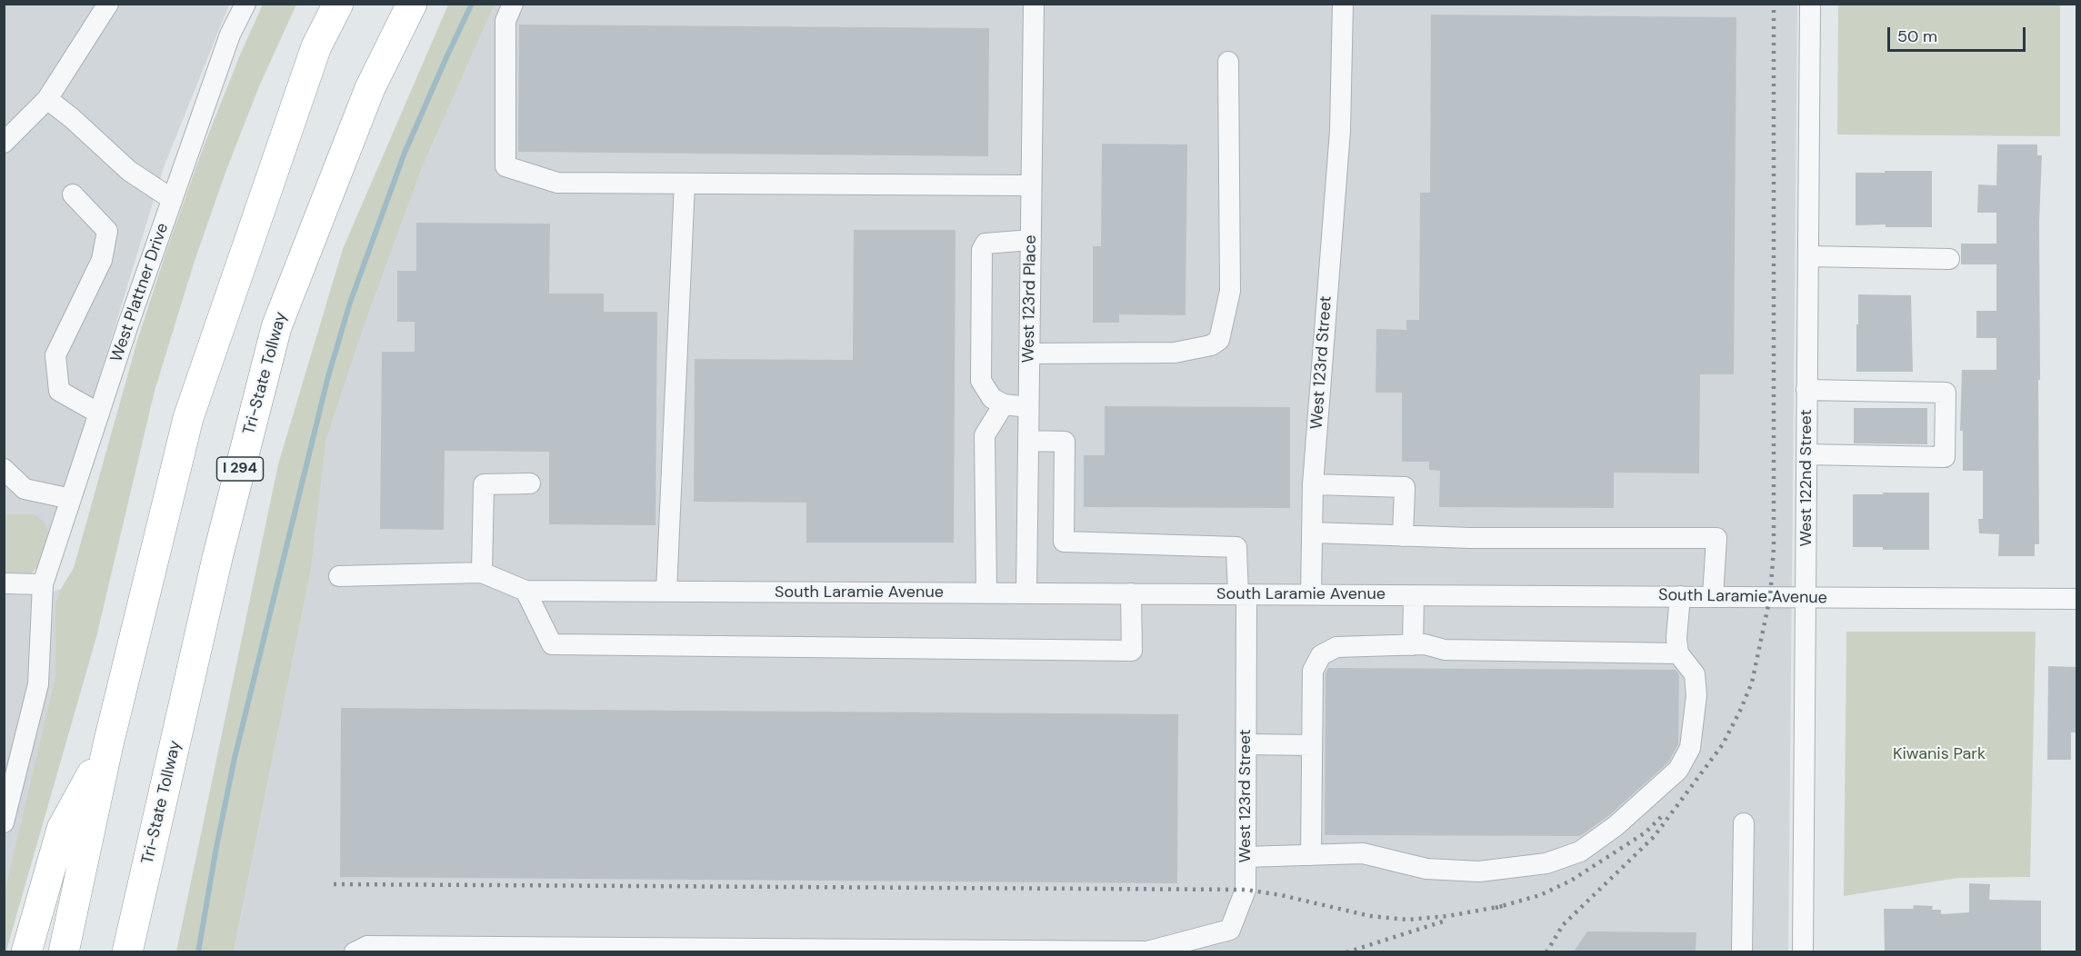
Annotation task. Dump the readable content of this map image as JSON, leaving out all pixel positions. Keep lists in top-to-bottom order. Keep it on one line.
{"streets":{"highway":["Tri-State Tollway","I 294"],"street":["West Plattner Drive","West 123rd Place","West 123rd Street","West 122nd Street","South Laramie Avenue"]},"crossings":[["West 123rd Place","West 123rd Street"],["West 123rd Place","South Laramie Avenue"],["West 123rd Street","South Laramie Avenue"],["West 122nd Street","South Laramie Avenue"]],"parks":["Kiwanis Park"],"scale_bar":"50 m"}
